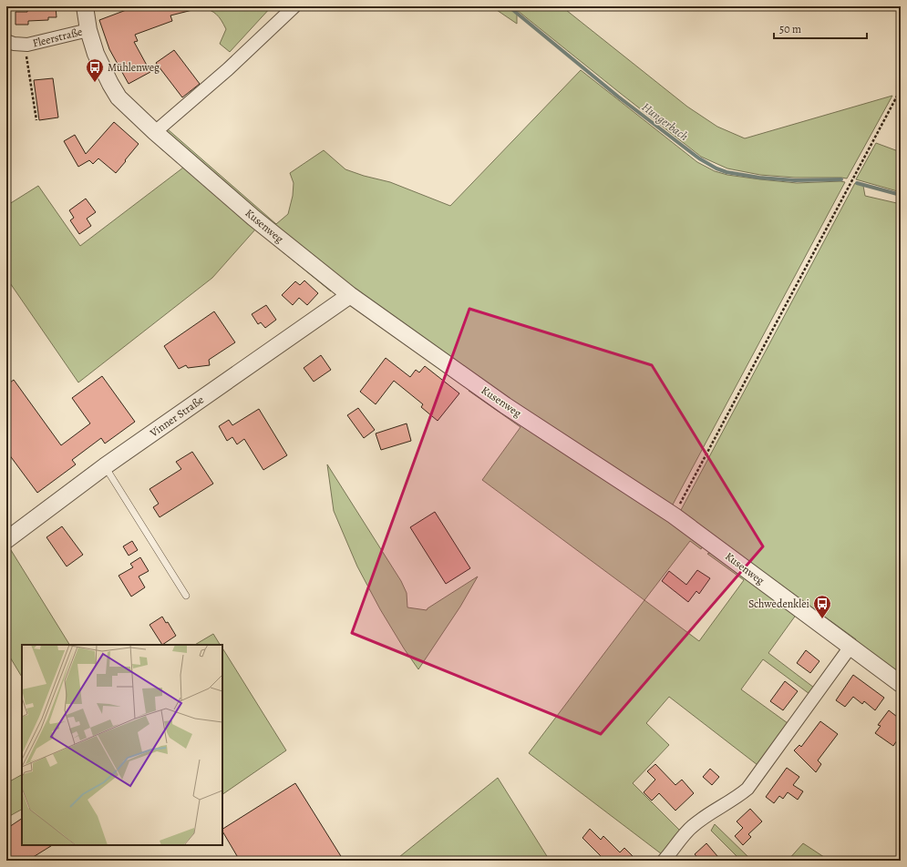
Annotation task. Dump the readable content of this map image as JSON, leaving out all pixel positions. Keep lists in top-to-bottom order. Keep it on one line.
{"streets":{"street":["Fleerstraße","Kusenweg","Vinner Straße"]},"crossings":[["Fleerstraße","Kusenweg"],["Kusenweg","Vinner Straße"]],"water":["Hungerbach"],"places":{"bus stop":["Mühlenweg","Schwedenklei"]},"scale_bar":"50 m"}
